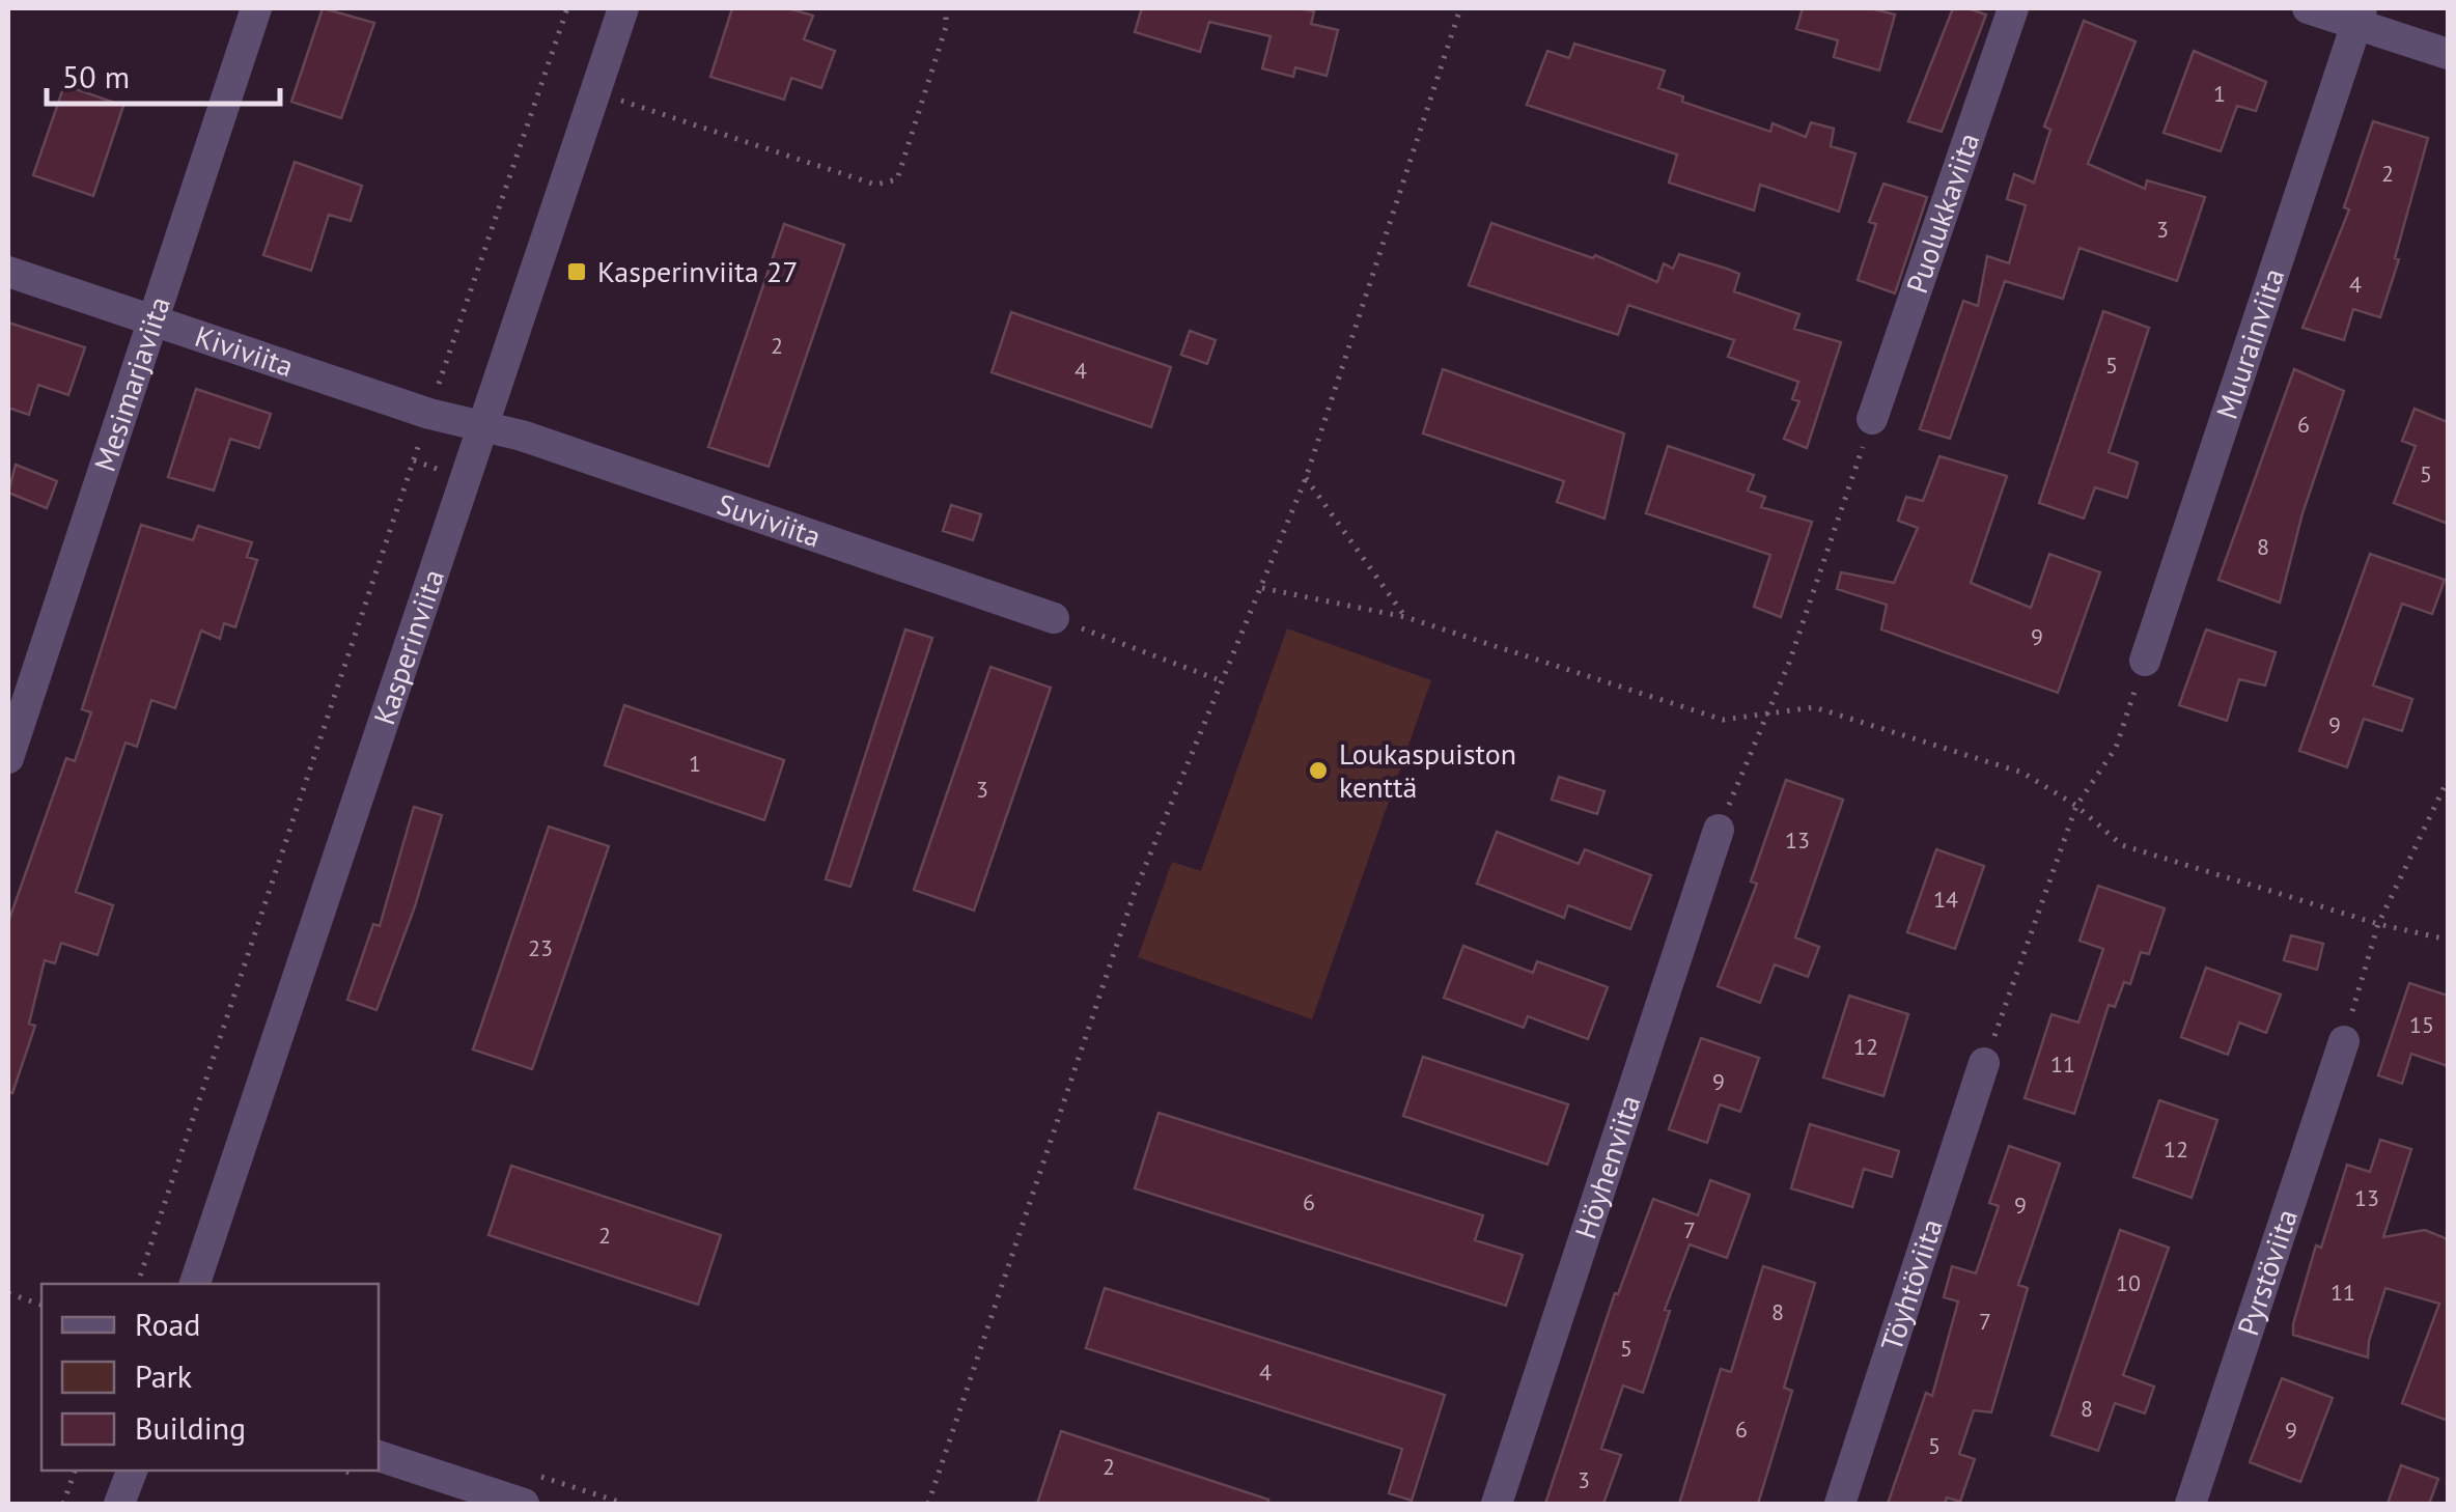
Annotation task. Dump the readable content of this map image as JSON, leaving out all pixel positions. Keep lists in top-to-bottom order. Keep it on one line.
{"streets":{"street":["Puolukkaviita","Muurainviita","Kiviviita","Mesimarjaviita","Suviviita","Kasperinviita","Höyhenviita","Pyrstöviita","Töyhtöviita"]},"crossings":[["Kiviviita","Mesimarjaviita"],["Kiviviita","Suviviita"],["Kiviviita","Kasperinviita"],["Suviviita","Kasperinviita"]],"places":{"transit":["Kasperinviita 27"],"other":["Loukaspuiston kenttä"]},"house_numbers":["1","2","3","4","2","5","4","6","5","8","9","9","1","3","13","14","23","15","12","11","9","12","13","6","9","7","2","10","11","8","7","5","4","8","6","9","5","2","3"],"legend":["Road","Park","Building"],"scale_bar":"50 m"}
